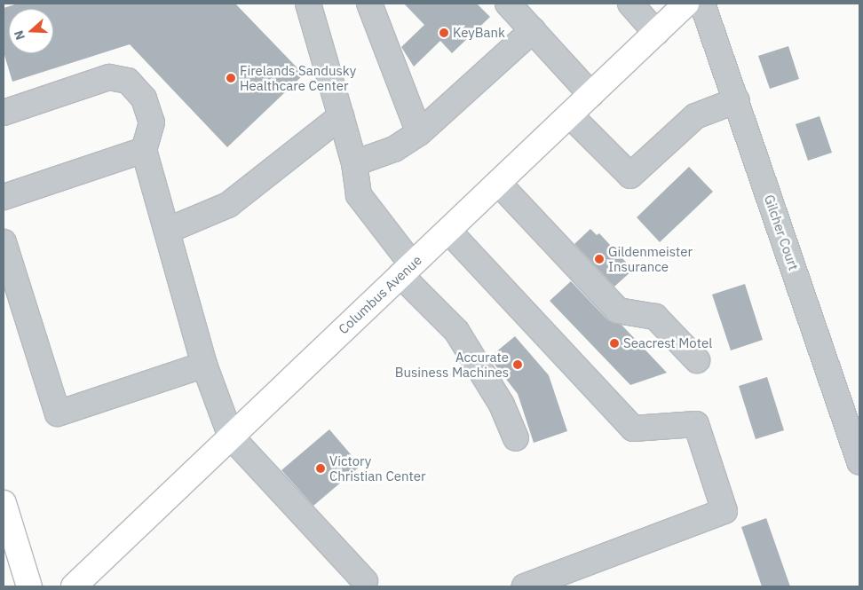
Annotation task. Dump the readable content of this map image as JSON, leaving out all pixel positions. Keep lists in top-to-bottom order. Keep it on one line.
{"streets":{"main road":["Columbus Avenue"],"street":["Gilcher Court"]},"places":["KeyBank","Firelands Sandusky Healthcare Center","Gildenmeister Insurance","Seacrest Motel","Accurate Business Machines","Victory Christian Center"],"north":"left"}
